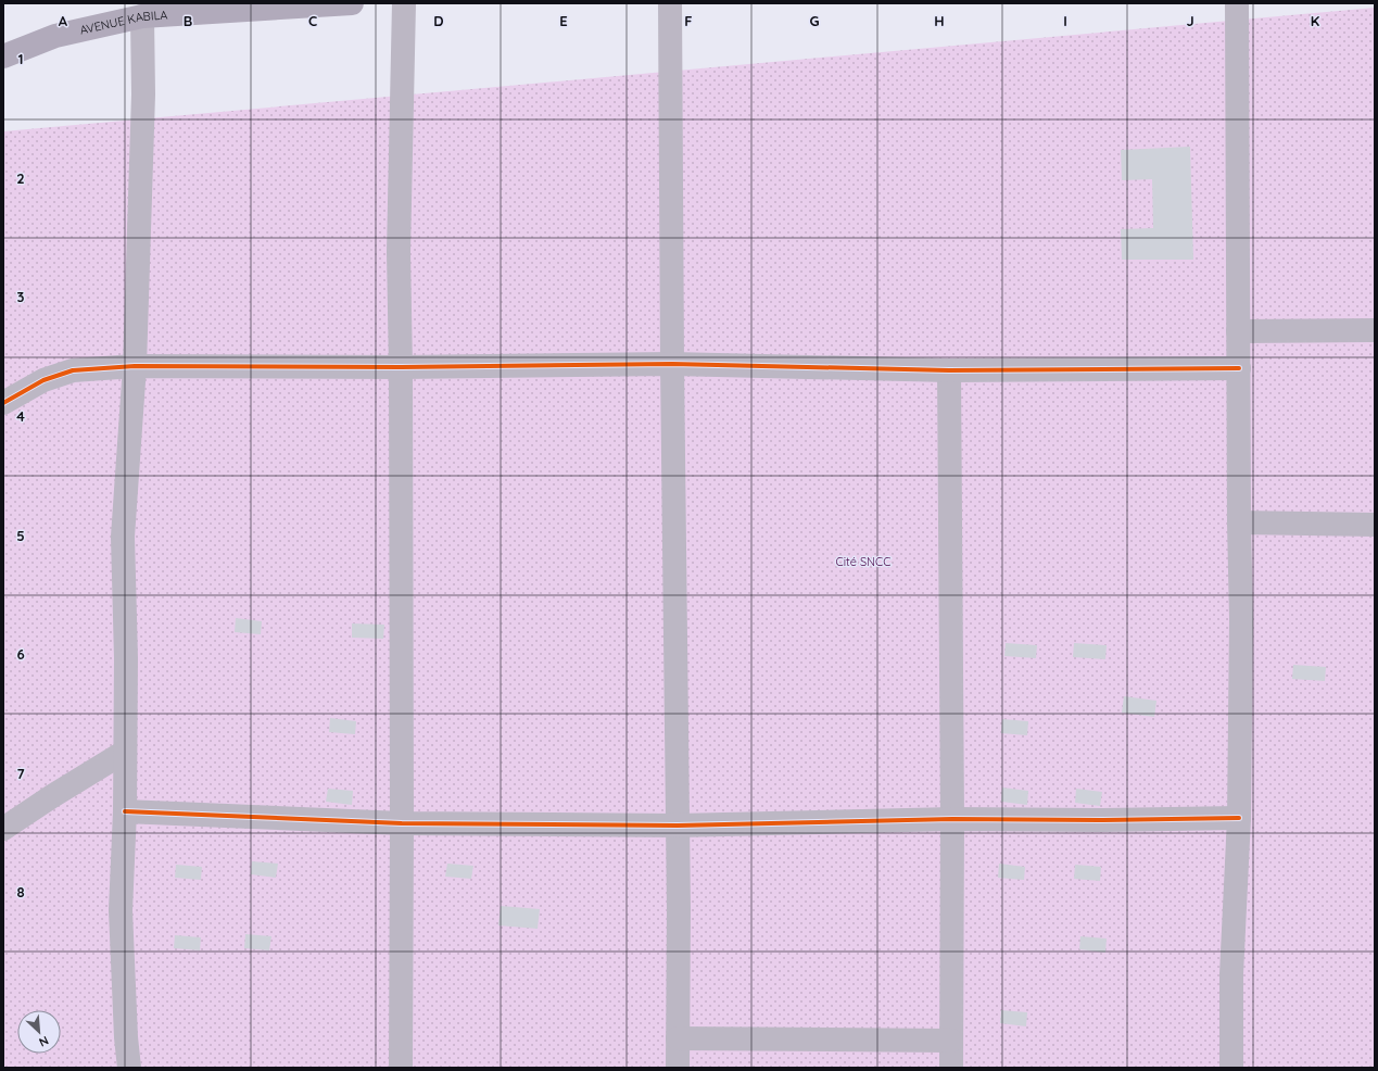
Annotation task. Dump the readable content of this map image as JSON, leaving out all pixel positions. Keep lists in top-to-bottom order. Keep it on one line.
{"streets":{"highway":["AVENUE KABILA"]},"parks":["Cité SNCC"],"north":"bottom right","grid":{"columns":["A","B","C","D","E","F","G","H","I","J","K"],"rows":["1","2","3","4","5","6","7","8"]}}
